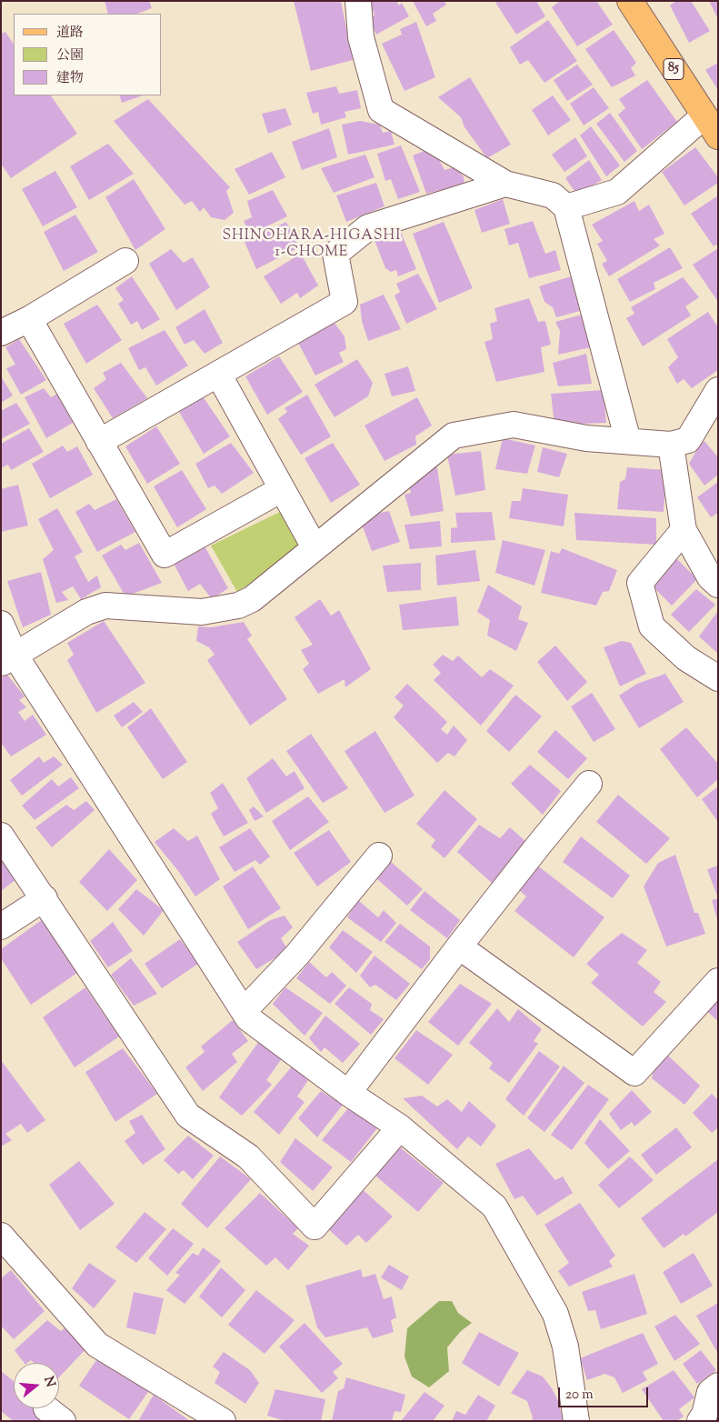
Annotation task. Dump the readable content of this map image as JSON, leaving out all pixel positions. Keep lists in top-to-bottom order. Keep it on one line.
{"streets":{"main road":["85"]},"districts":["SHINOHARA-HIGASHI 1-CHOME"],"legend":["道路","公園","建物"],"scale_bar":"20 m","north":"right"}
